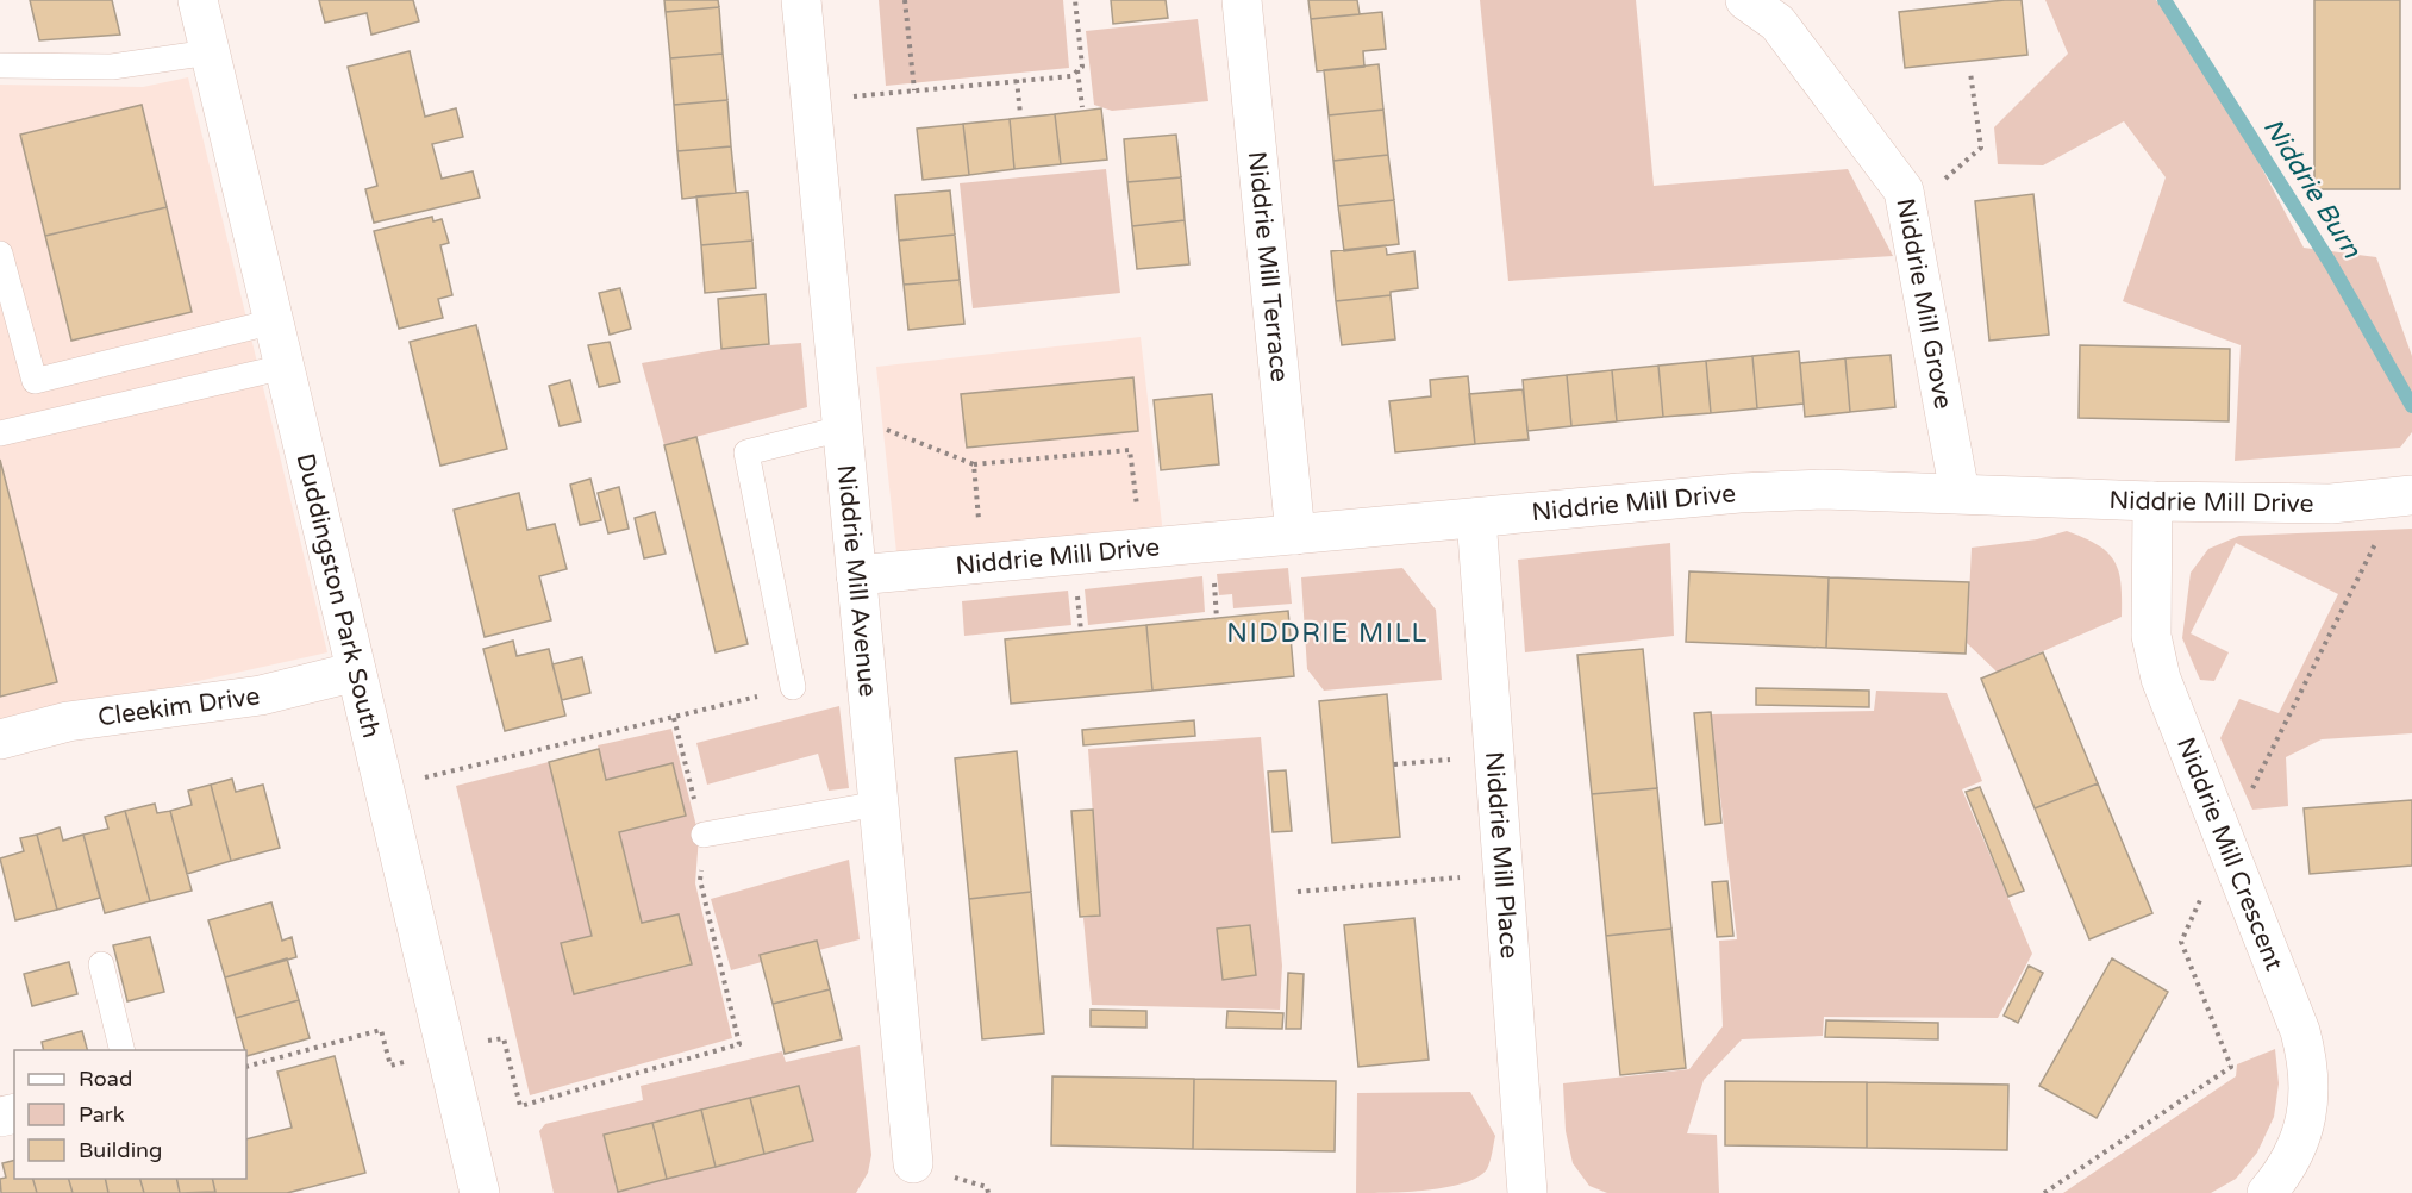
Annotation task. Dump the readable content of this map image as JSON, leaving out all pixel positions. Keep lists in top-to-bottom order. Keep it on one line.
{"streets":{"street":["Niddrie Mill Terrace","Niddrie Mill Grove","Niddrie Mill Drive","Niddrie Mill Avenue","Duddingston Park South","Cleekim Drive","Niddrie Mill Crescent","Niddrie Mill Place"]},"crossings":[["Niddrie Mill Terrace","Niddrie Mill Drive"],["Niddrie Mill Grove","Niddrie Mill Drive"],["Niddrie Mill Drive","Niddrie Mill Avenue"],["Niddrie Mill Drive","Niddrie Mill Crescent"],["Niddrie Mill Drive","Niddrie Mill Place"],["Duddingston Park South","Cleekim Drive"]],"districts":["NIDDRIE MILL"],"water":["Niddrie Burn"],"legend":["Road","Park","Building"]}
